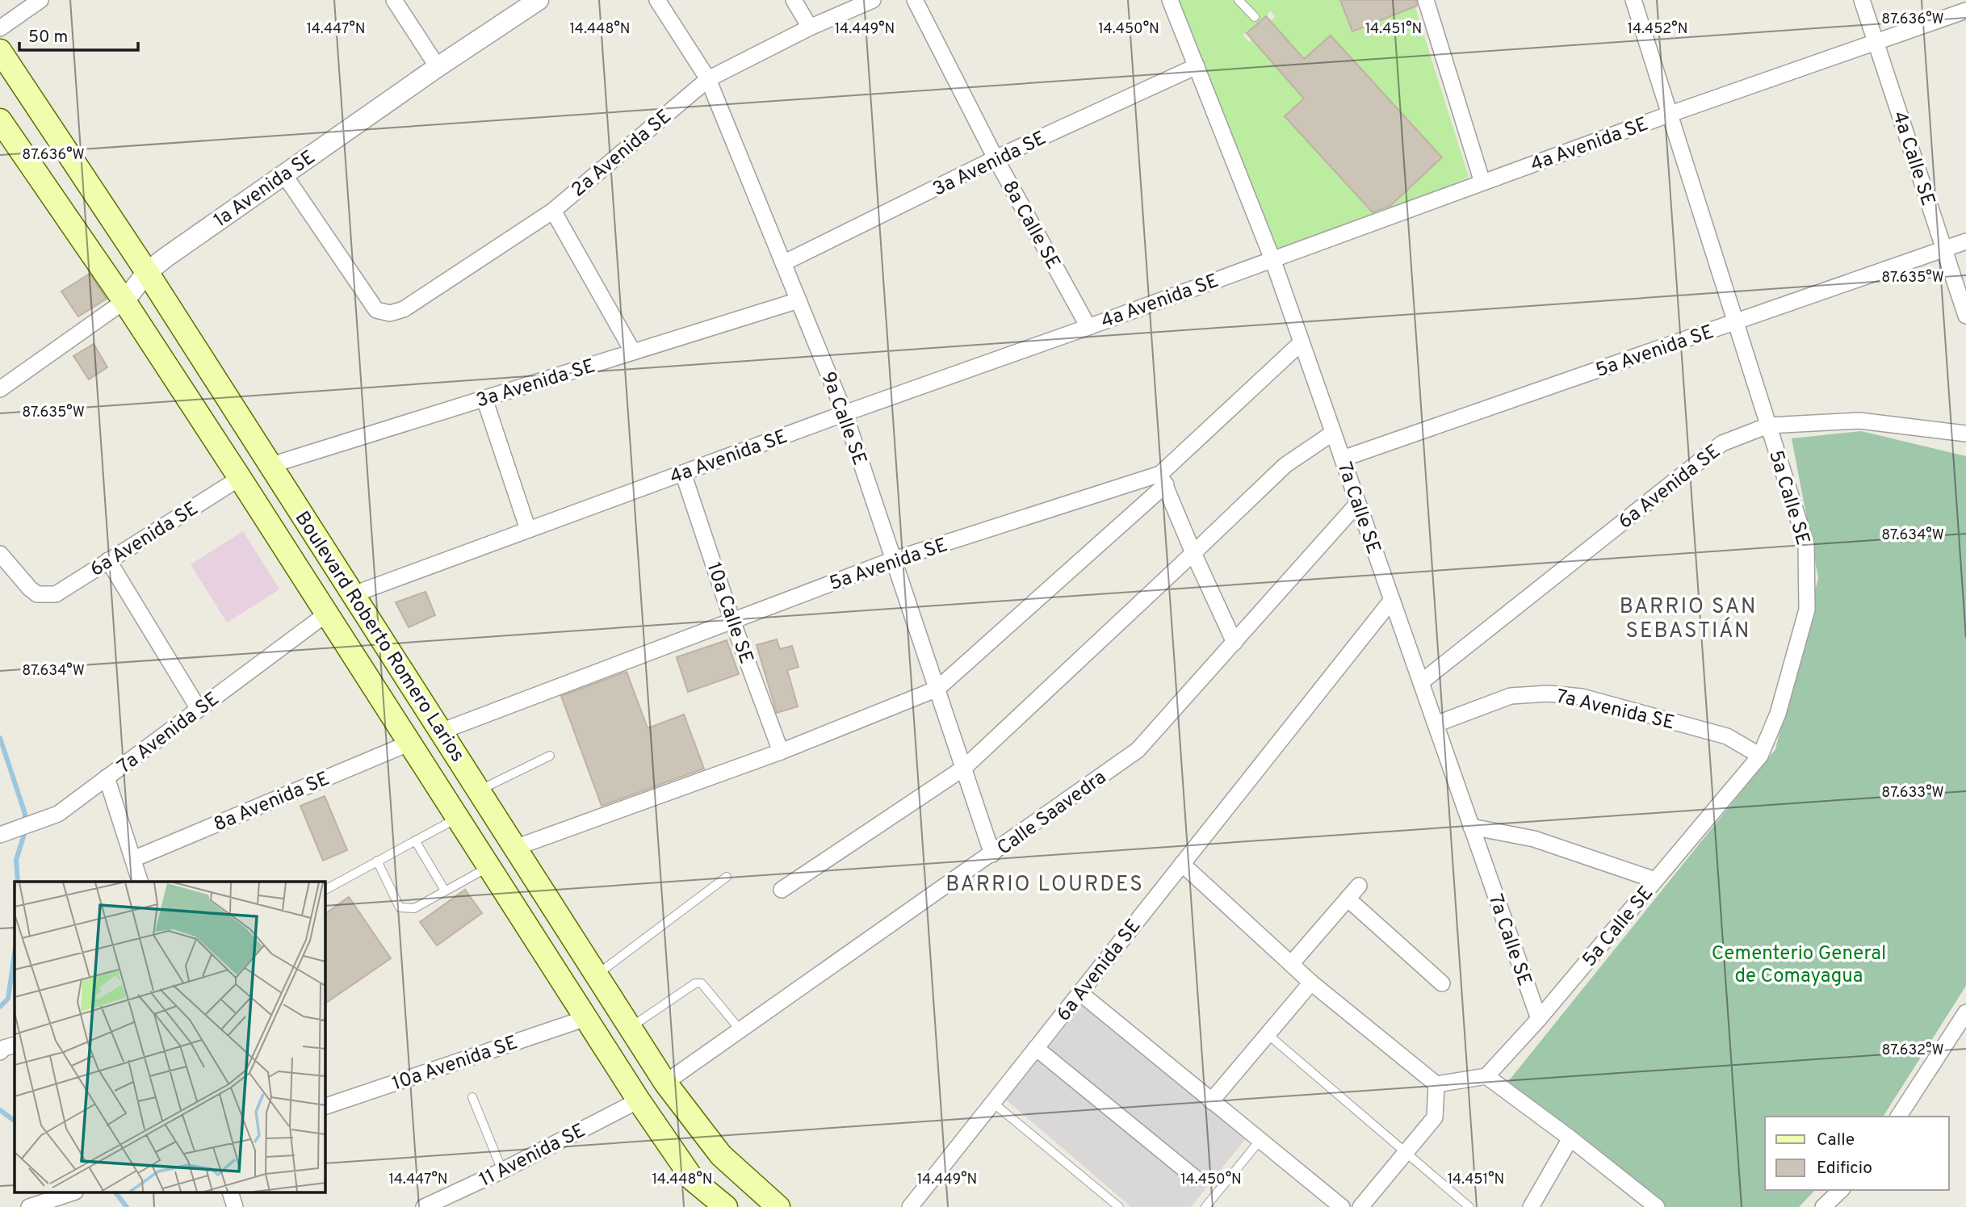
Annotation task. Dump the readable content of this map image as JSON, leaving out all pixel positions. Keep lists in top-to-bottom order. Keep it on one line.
{"streets":{"main road":["Boulevard Roberto Romero Larios"],"street":["4a Avenida SE","2a Avenida SE","4a Calle SE","3a Avenida SE","1a Avenida SE","8a Calle SE","5a Avenida SE","9a Calle SE","6a Avenida SE","5a Calle SE","7a Calle SE","10a Calle SE","7a Avenida SE","8a Avenida SE","Calle Saavedra","10a Avenida SE","11 Avenida SE"]},"crossings":[["4a Avenida SE","4a Calle SE"],["4a Avenida SE","8a Calle SE"],["4a Avenida SE","9a Calle SE"],["4a Avenida SE","5a Calle SE"],["4a Avenida SE","7a Calle SE"],["4a Avenida SE","10a Calle SE"],["4a Avenida SE","Boulevard Roberto Romero Larios"],["2a Avenida SE","1a Avenida SE"],["2a Avenida SE","9a Calle SE"],["4a Calle SE","5a Avenida SE"],["3a Avenida SE","8a Calle SE"],["3a Avenida SE","9a Calle SE"],["3a Avenida SE","7a Calle SE"],["3a Avenida SE","Boulevard Roberto Romero Larios"],["1a Avenida SE","Boulevard Roberto Romero Larios"],["5a Avenida SE","9a Calle SE"],["5a Avenida SE","5a Calle SE"],["5a Avenida SE","7a Calle SE"],["5a Avenida SE","10a Calle SE"],["5a Avenida SE","Boulevard Roberto Romero Larios"],["9a Calle SE","Calle Saavedra"],["6a Avenida SE","5a Calle SE"],["6a Avenida SE","7a Calle SE"],["6a Avenida SE","Boulevard Roberto Romero Larios"],["5a Calle SE","7a Calle SE"],["5a Calle SE","7a Avenida SE"],["7a Calle SE","7a Avenida SE"],["7a Calle SE","Calle Saavedra"],["Boulevard Roberto Romero Larios","7a Avenida SE"],["Boulevard Roberto Romero Larios","8a Avenida SE"],["Boulevard Roberto Romero Larios","Calle Saavedra"],["Boulevard Roberto Romero Larios","10a Avenida SE"],["Boulevard Roberto Romero Larios","11 Avenida SE"]],"districts":["BARRIO SAN SEBASTIÁN","BARRIO LOURDES"],"parks":["Cementerio General de Comayagua"],"legend":["Calle","Edificio"],"scale_bar":"50 m","coordinates":["87.636°W","14.447°N","14.448°N","14.449°N","14.450°N","14.451°N","14.452°N","87.635°W","87.634°W","87.633°W","87.632°W"]}
